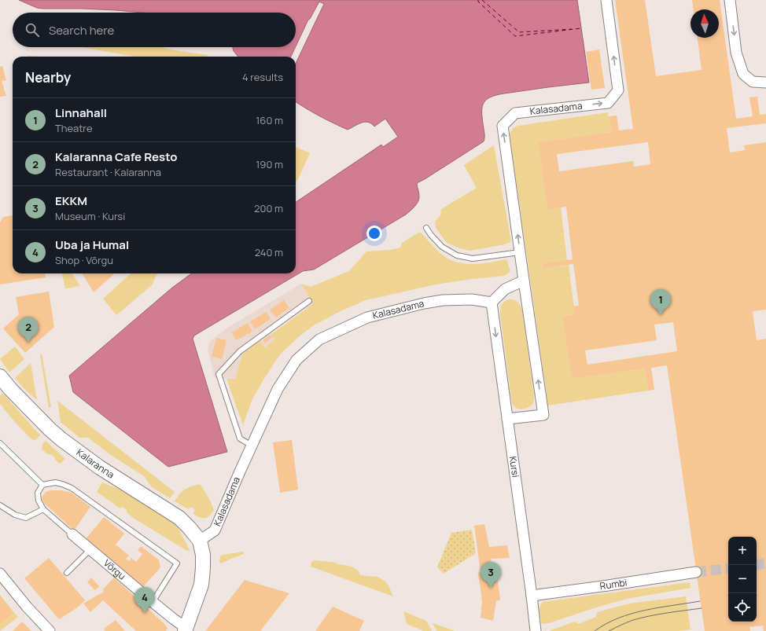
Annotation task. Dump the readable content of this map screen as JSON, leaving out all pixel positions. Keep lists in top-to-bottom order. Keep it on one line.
{"streets":{"street":["Kalasadama","Kalaranna","Kursi","Võrgu","Rumbi"]},"crossings":[["Kalasadama","Kalaranna"],["Kalasadama","Kursi"],["Kursi","Rumbi"]],"one_way":["Kursi"],"north":"top","page":{"search":"Search here","heading":["Nearby","4 results"],"list":[{"mark":"1","name":"Linnahall","note":"Theatre","value":"160 m"},{"mark":"2","name":"Kalaranna Cafe Resto","note":"Restaurant · Kalaranna","value":"190 m"},{"mark":"3","name":"EKKM","note":"Museum · Kursi","value":"200 m"},{"mark":"4","name":"Uba ja Humal","note":"Shop · Võrgu","value":"240 m"}],"pins":["1","2","3","4"],"map_buttons":["+","−"]}}
